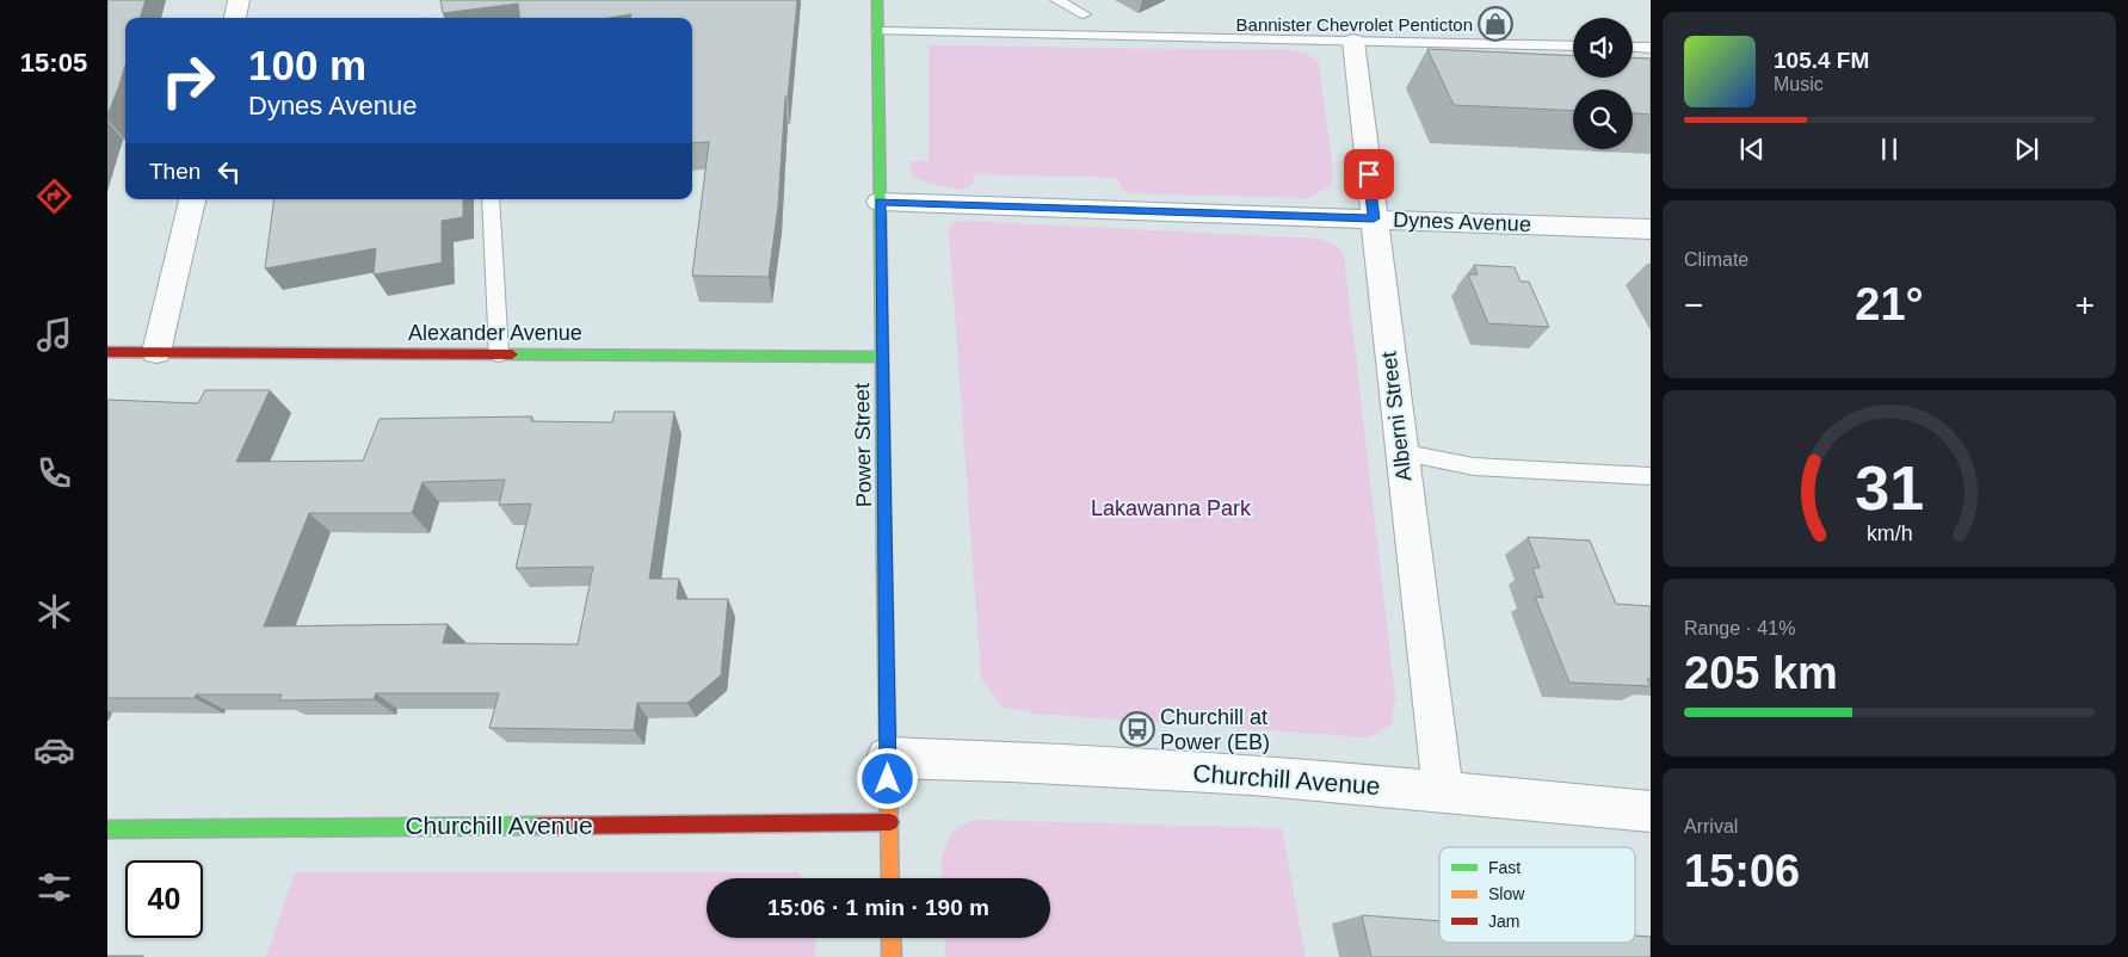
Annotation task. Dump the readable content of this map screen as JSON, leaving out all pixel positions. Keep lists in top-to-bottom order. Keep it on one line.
{"streets":{"street":["Dynes Avenue","Alexander Avenue","Alberni Street","Power Street","Churchill Avenue"]},"crossings":[["Dynes Avenue","Alberni Street"],["Dynes Avenue","Power Street"],["Alexander Avenue","Power Street"],["Alberni Street","Churchill Avenue"],["Power Street","Churchill Avenue"]],"parks":["Lakawanna Park"],"places":{"shop":["Bannister Chevrolet Penticton"],"bus stop":["Churchill at Power (EB)"]},"legend":["Fast","Slow","Jam"],"page":{"tabs":"15:05","turn":["100 m","Dynes Avenue"],"song":["105.4 FM","Music"],"then":"Then","tile":["Climate",["Range · 41%","205 km"],["Arrival","15:06"]],"heat":["−","21°","+"],"limit":"40","trip":"15:06 · 1 min · 190 m","gauge":["31","km/h"]}}
